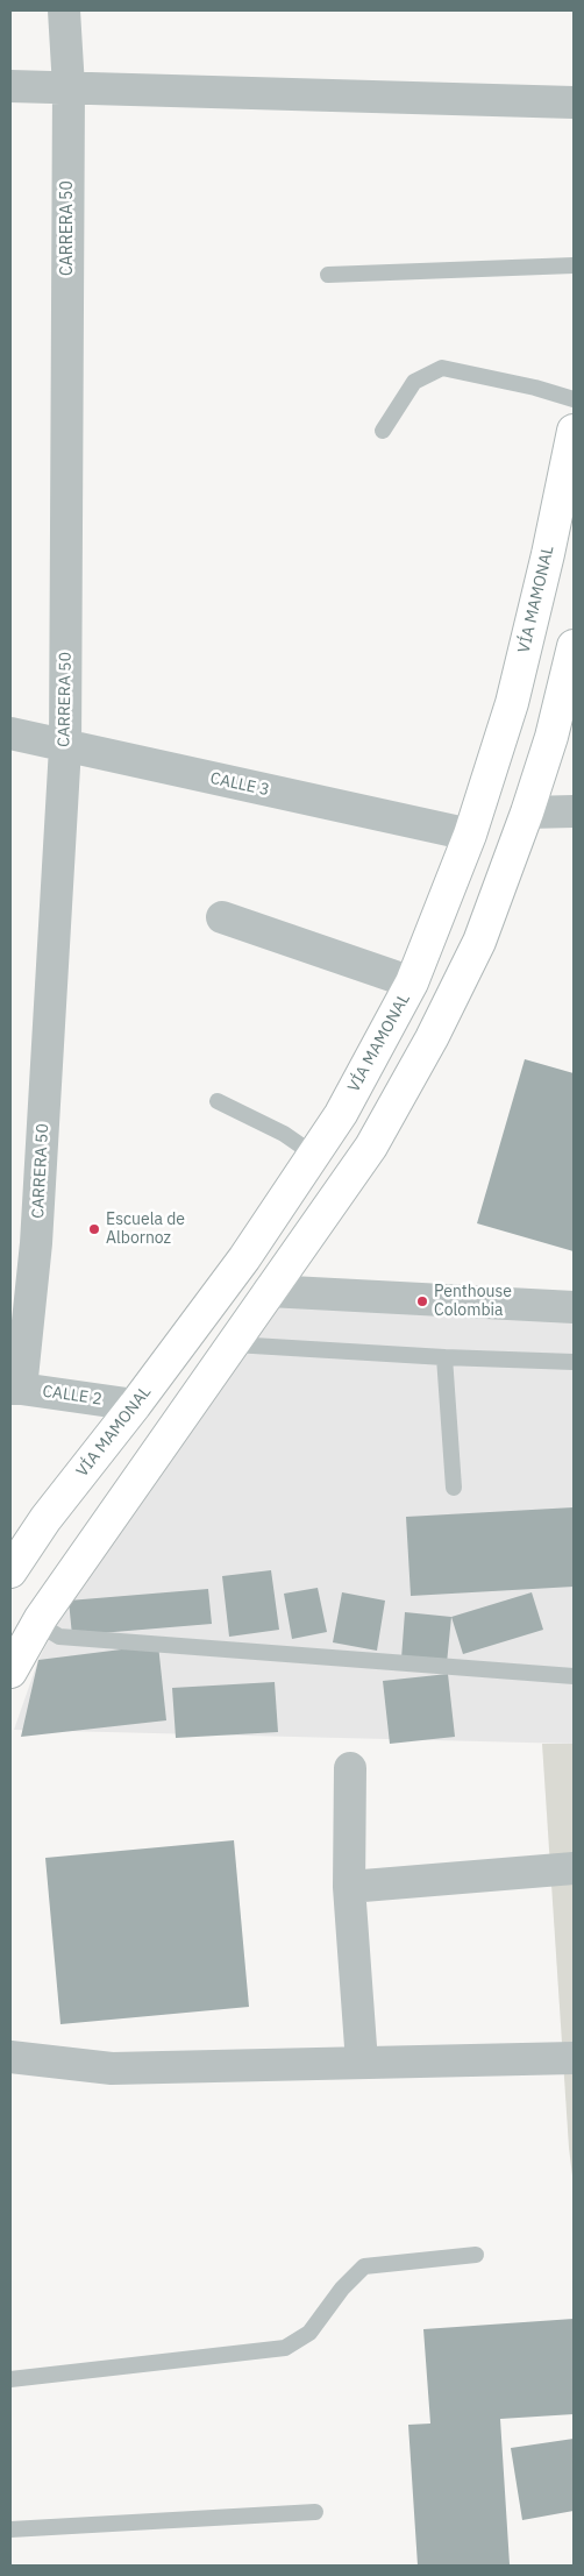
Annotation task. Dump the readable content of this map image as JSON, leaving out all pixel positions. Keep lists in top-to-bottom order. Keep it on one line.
{"streets":{"main road":["VÍA MAMONAL"],"street":["CARRERA 50","CALLE 3","CALLE 2"]},"crossings":[["CARRERA 50","CALLE 3"],["CARRERA 50","CALLE 2"],["VÍA MAMONAL","CALLE 3"],["VÍA MAMONAL","CALLE 2"]],"places":["Escuela de Albornoz","Penthouse Colombia"]}
